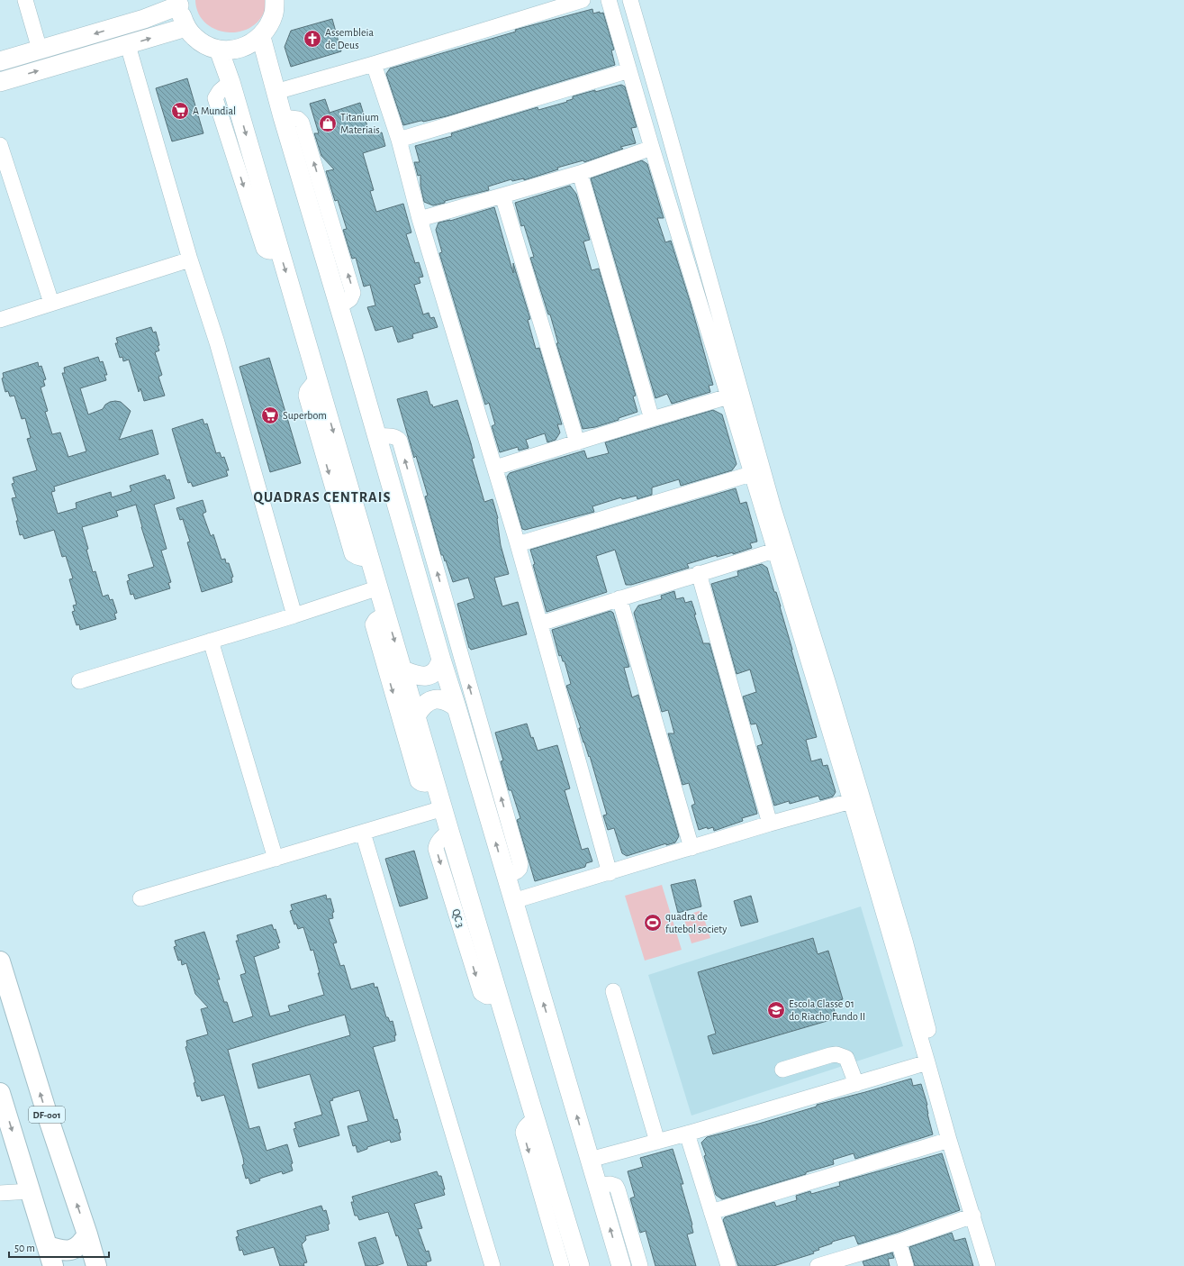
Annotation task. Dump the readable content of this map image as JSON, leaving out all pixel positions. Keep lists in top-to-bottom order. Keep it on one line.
{"streets":{"highway":["DF-001"]},"districts":["QUADRAS CENTRAIS"],"places":{"church":["Assembleia de Deus"],"supermarket":["A Mundial","Superbom"],"shop":["Titanium Materiais"],"sports":["quadra de futebol society"],"school or university":["Escola Classe 01 do Riacho Fundo II"]},"scale_bar":"50 m"}
